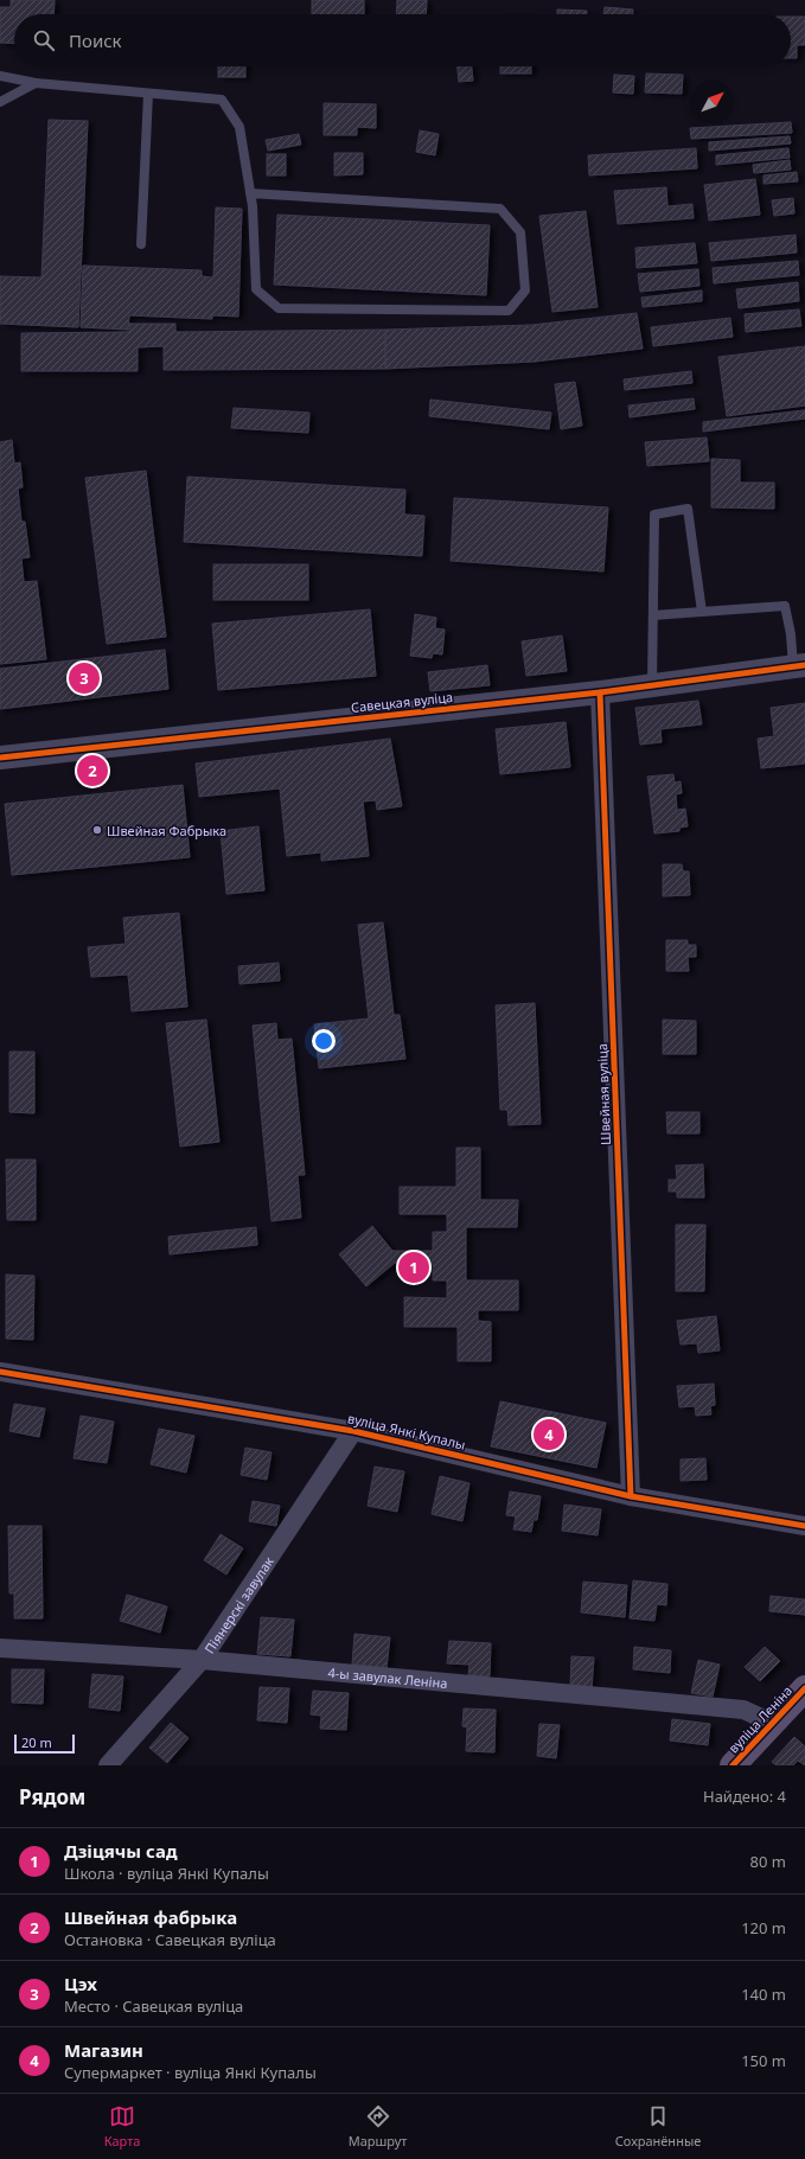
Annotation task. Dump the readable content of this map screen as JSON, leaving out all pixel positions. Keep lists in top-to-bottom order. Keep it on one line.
{"streets":{"main road":["вуліца Леніна"],"street":["Савецкая вуліца","Швейная вуліца","вуліца Янкі Купалы","Піянерскі завулак","4-ы завулак Леніна"]},"crossings":[["Савецкая вуліца","Швейная вуліца"],["Швейная вуліца","вуліца Янкі Купалы"],["вуліца Янкі Купалы","Піянерскі завулак"],["Піянерскі завулак","4-ы завулак Леніна"],["4-ы завулак Леніна","вуліца Леніна"]],"places":["Швейная Фабрыка"],"scale_bar":"20 m","north":"top right","page":{"search":"Поиск","pins":["3","2","1","4"],"scale":"20 m","heading":["Рядом","Найдено: 4"],"list":[{"mark":"1","name":"Дзіцячы сад","note":"Школа · вуліца Янкі Купалы","value":"80 m"},{"mark":"2","name":"Швейная фабрыка","note":"Остановка · Савецкая вуліца","value":"120 m"},{"mark":"3","name":"Цэх","note":"Место · Савецкая вуліца","value":"140 m"},{"mark":"4","name":"Магазин","note":"Супермаркет · вуліца Янкі Купалы","value":"150 m"}],"nav":["Карта","Маршрут","Сохранённые"]}}
